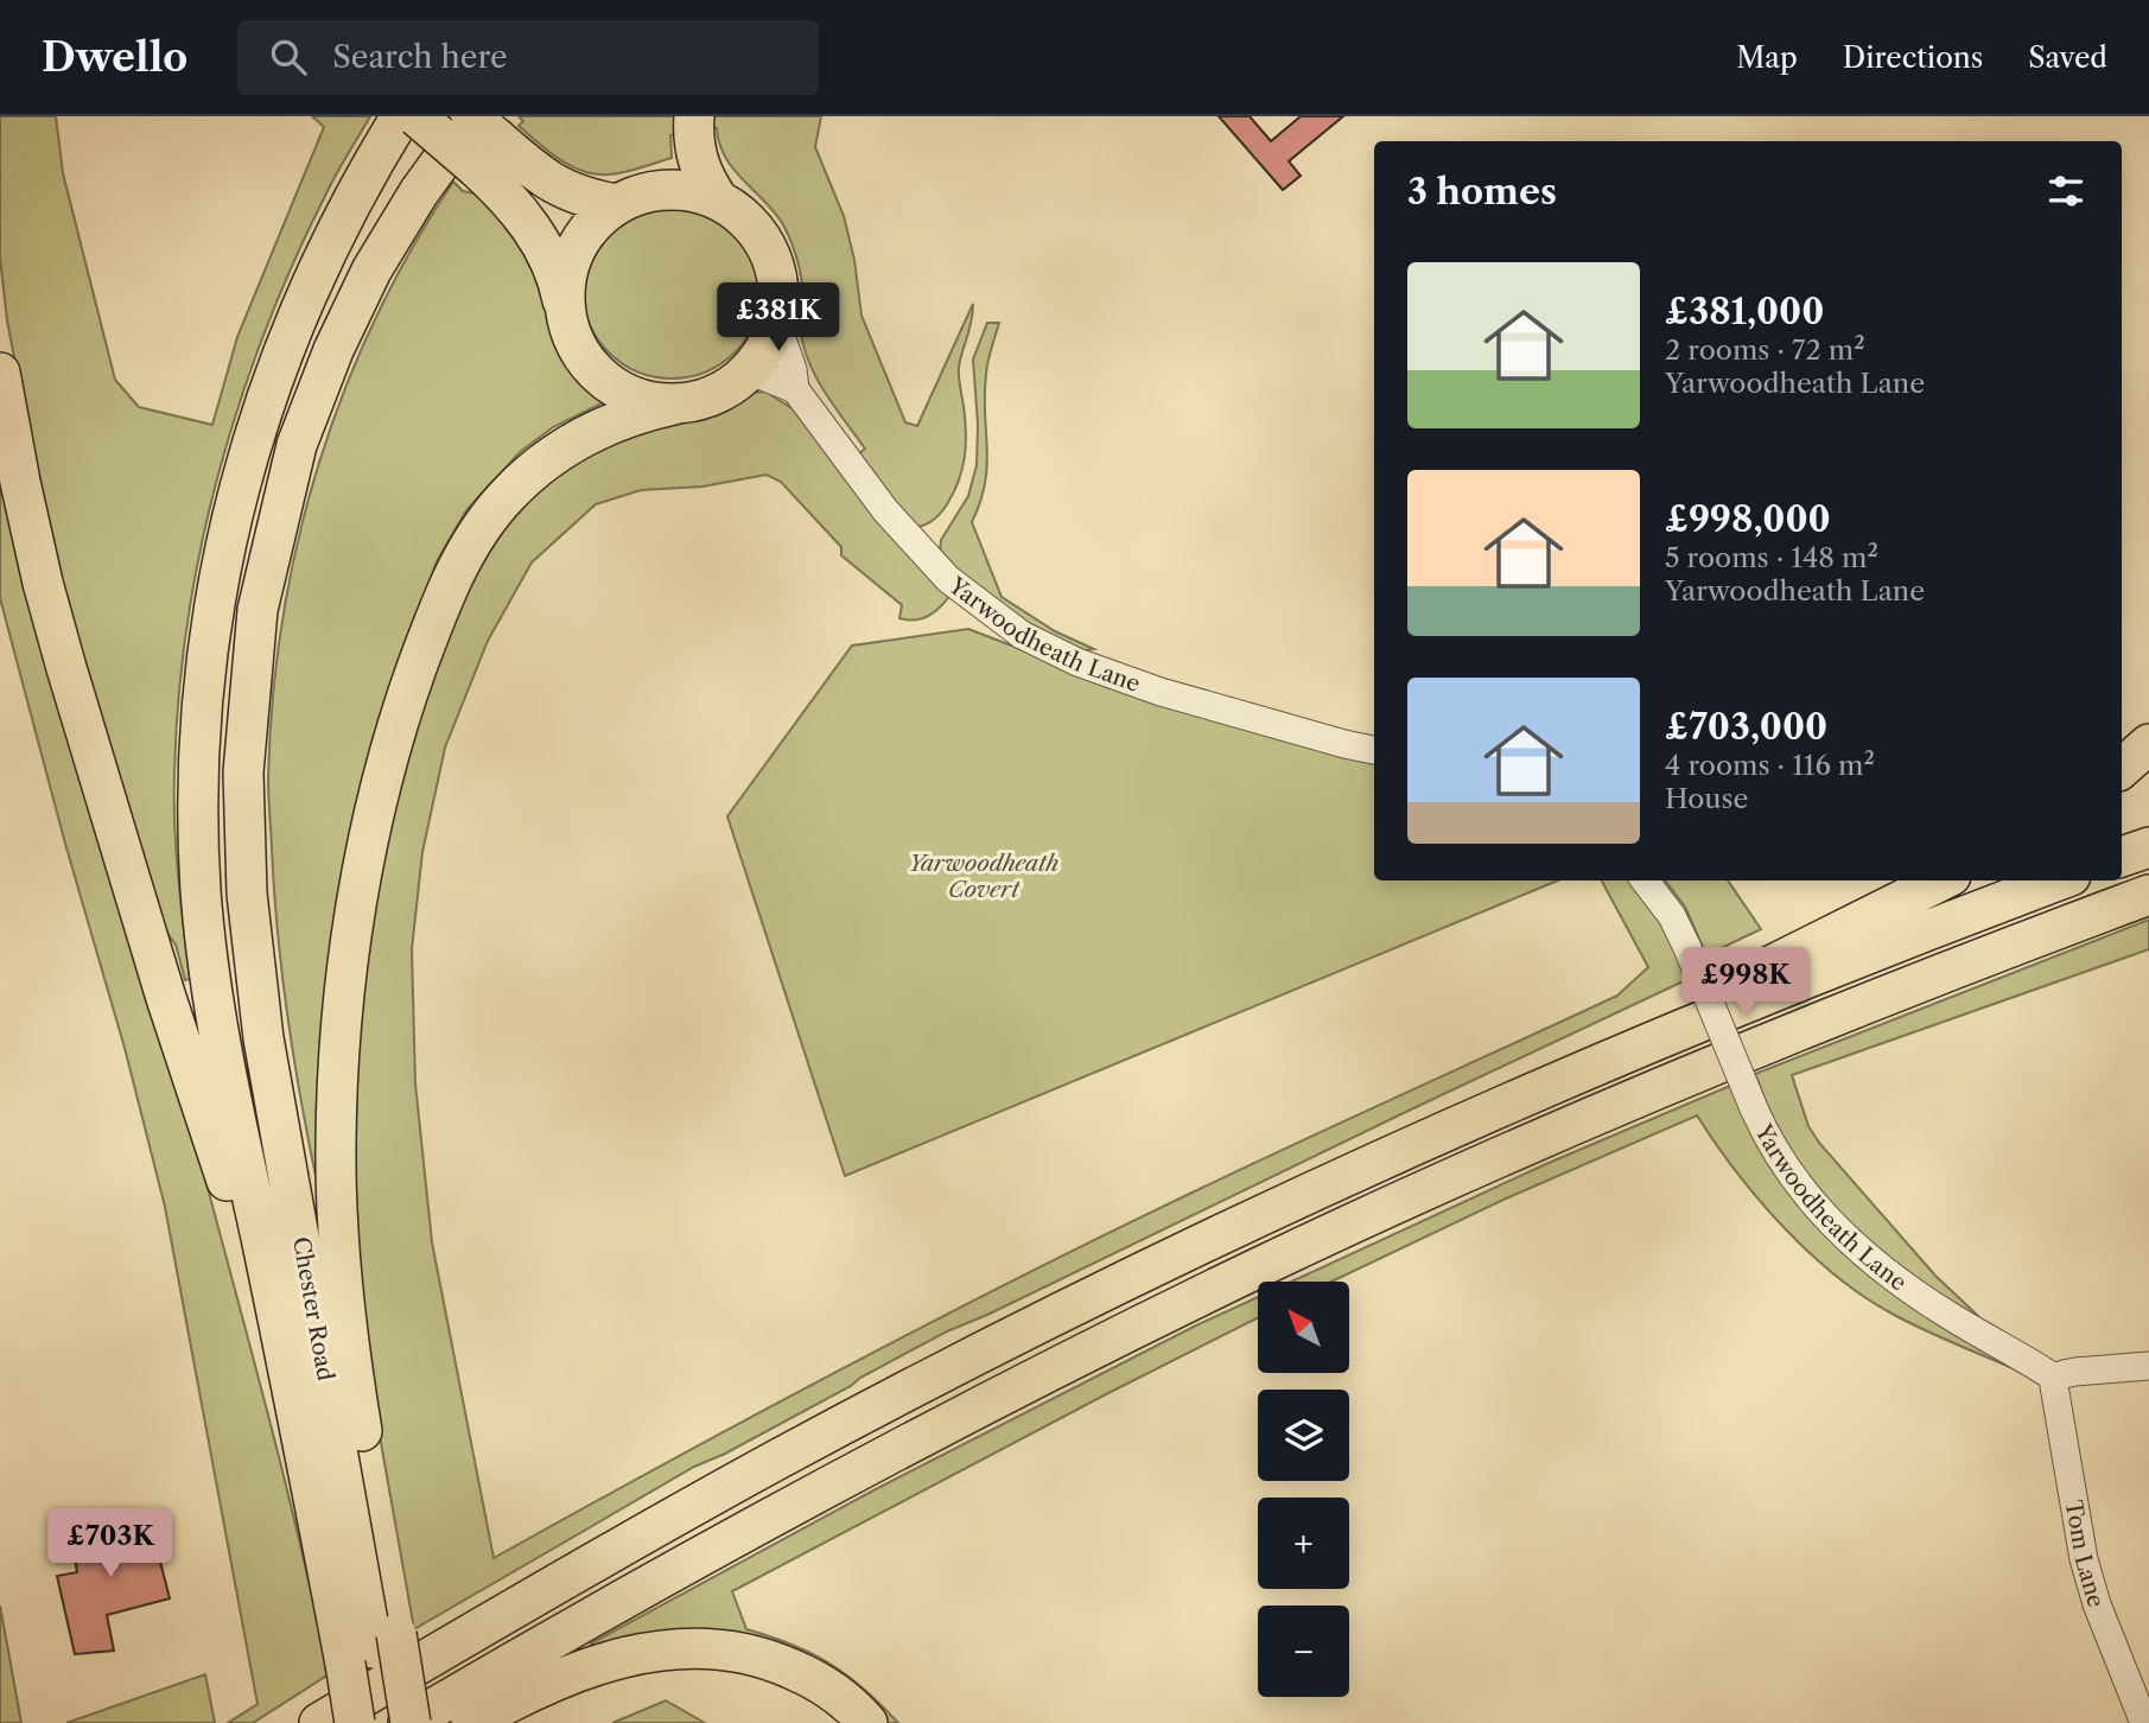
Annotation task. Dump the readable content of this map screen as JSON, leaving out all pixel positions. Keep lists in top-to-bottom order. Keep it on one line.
{"streets":{"highway":["Chester Road"],"street":["Yarwoodheath Lane","Tom Lane"]},"crossings":[["Yarwoodheath Lane","Tom Lane"]],"parks":["Yarwoodheath Covert"],"north":"top left","page":{"header":"Dwello","search":"Search here","nav":["Map","Directions","Saved"],"heading":"3 homes","list":[{"name":"£381,000","note":"2 rooms · 72 m² · Yarwoodheath Lane"},{"name":"£998,000","note":"5 rooms · 148 m² · Yarwoodheath Lane"},{"name":"£703,000","note":"4 rooms · 116 m² · House"}],"price":["£381K","£998K","£703K"],"map_buttons":["+","−"]}}
